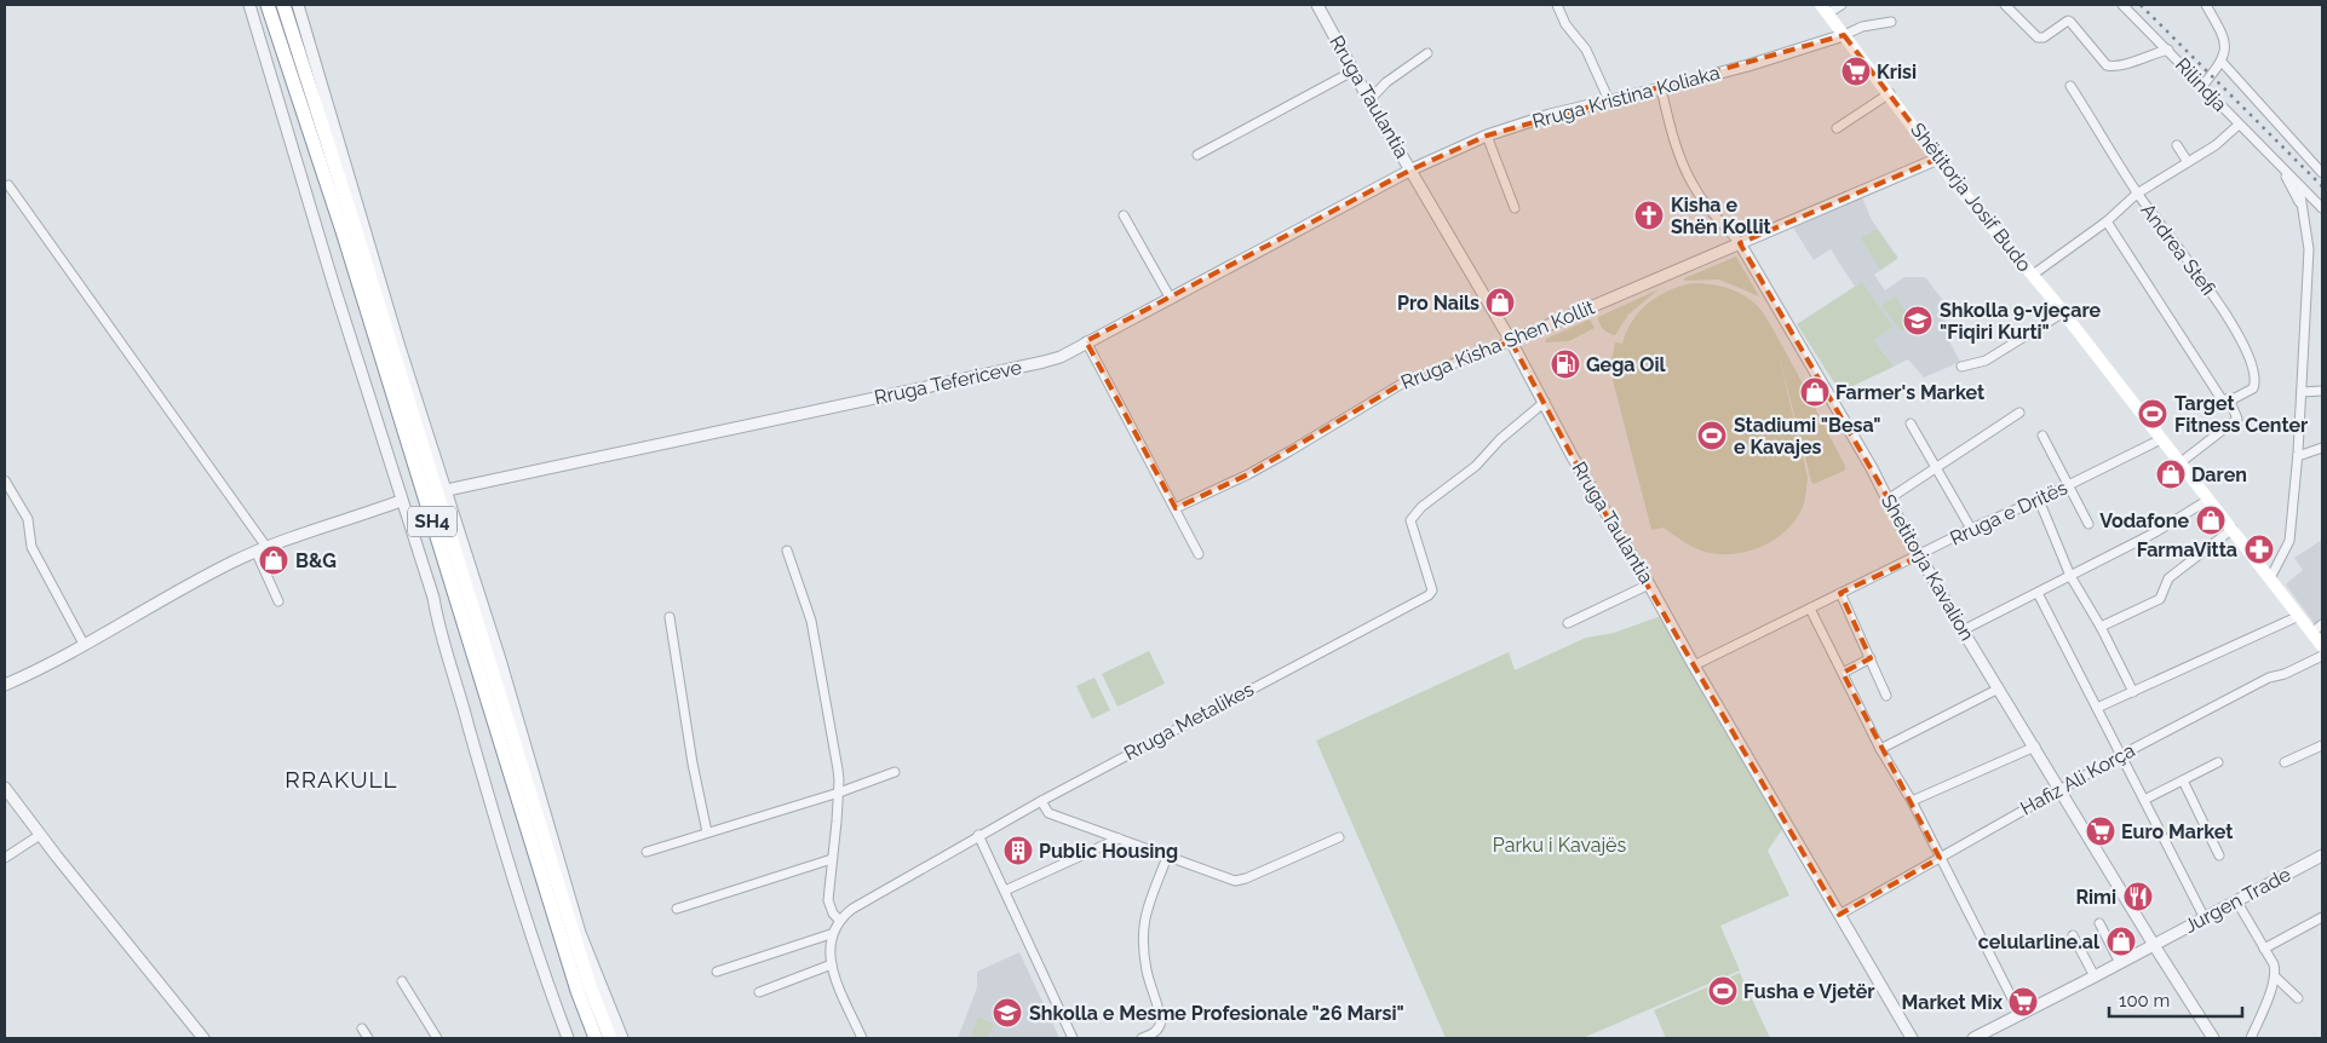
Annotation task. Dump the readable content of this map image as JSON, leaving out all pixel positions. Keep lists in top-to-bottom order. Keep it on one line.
{"streets":{"highway":["SH4"],"main road":["Shëtitorja Josif Budo"],"street":["Rilindja","Rruga Taulantia","Rruga Kristina Koliaka","Andrea Stefi","Rruga Kisha Shen Kollit","Rruga Tefericeve","Rruga e Dritës","Shetitorja Kavalion","Rruga Metalikes","Hafiz Ali Korça","Jurgen Trade"]},"crossings":[["Rruga Taulantia","Rruga Kristina Koliaka"],["Rruga Taulantia","Rruga Kisha Shen Kollit"],["Rruga Taulantia","Rruga Tefericeve"],["Rruga Taulantia","Rruga e Dritës"],["Rruga Taulantia","Rruga Metalikes"],["Rruga Taulantia","Hafiz Ali Korça"],["Rruga Kristina Koliaka","Shëtitorja Josif Budo"],["Rruga Kristina Koliaka","Rruga Tefericeve"],["Rruga Kristina Koliaka","Shetitorja Kavalion"],["Shëtitorja Josif Budo","Rruga Kisha Shen Kollit"],["Shëtitorja Josif Budo","Rruga e Dritës"],["Rruga Kisha Shen Kollit","Shetitorja Kavalion"],["Rruga e Dritës","Shetitorja Kavalion"],["Shetitorja Kavalion","Hafiz Ali Korça"],["Shetitorja Kavalion","Jurgen Trade"]],"districts":["RRAKULL"],"parks":["Parku i Kavajës"],"places":{"supermarket":["Krisi","Euro Market","Market Mix"],"church":["Kisha e Shën Kollit"],"shop":["Pro Nails","Farmer's Market","Daren","Vodafone","B&G","celularline.al"],"school or university":["Shkolla 9-vjeçare \"Fiqiri Kurti\"","Shkolla e Mesme Profesionale \"26 Marsi\""],"fuel station":["Gega Oil"],"sports":["Target Fitness Center","Stadiumi \"Besa\" e Kavajes","Fusha e Vjetër"],"pharmacy":["FarmaVitta"],"building":["Public Housing"],"restaurant":["Rimi"]},"scale_bar":"100 m"}
